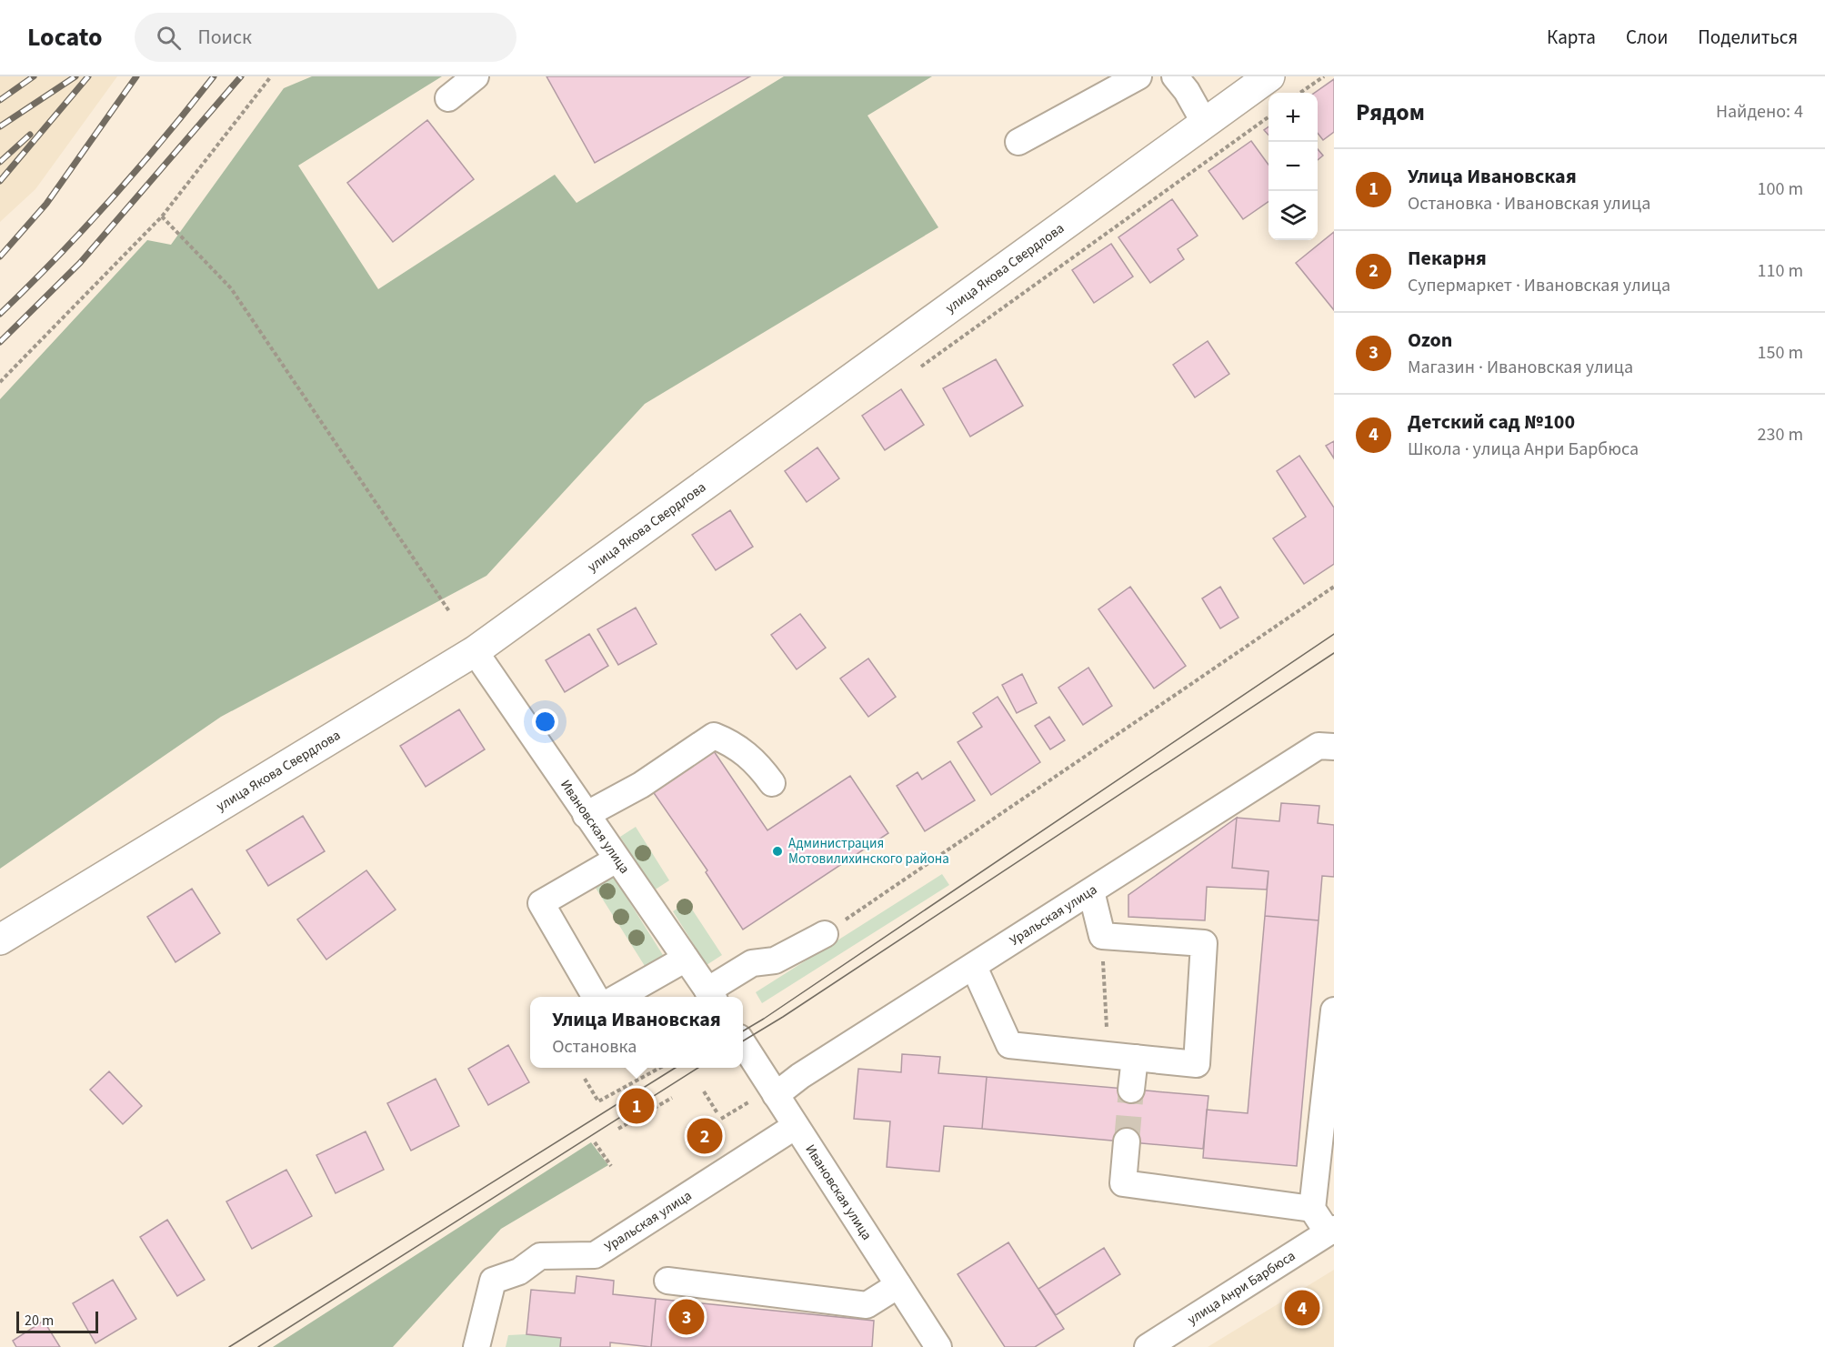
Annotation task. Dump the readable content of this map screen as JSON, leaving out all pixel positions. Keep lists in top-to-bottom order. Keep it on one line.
{"streets":{"main road":["улица Якова Свердлова"],"street":["Ивановская улица","Уральская улица","улица Анри Барбюса"]},"crossings":[["улица Якова Свердлова","Ивановская улица"],["Ивановская улица","Уральская улица"]],"places":["Администрация Мотовилихинского района"],"scale_bar":"20 m","page":{"header":"Locato","search":"Поиск","nav":["Карта","Слои","Поделиться"],"heading":["Рядом","Найдено: 4"],"map_buttons":["+","−"],"list":[{"mark":"1","name":"Улица Ивановская","note":"Остановка · Ивановская улица","value":"100 m"},{"mark":"2","name":"Пекарня","note":"Супермаркет · Ивановская улица","value":"110 m"},{"mark":"3","name":"Ozon","note":"Магазин · Ивановская улица","value":"150 m"},{"mark":"4","name":"Детский сад №100","note":"Школа · улица Анри Барбюса","value":"230 m"}],"popup":["Улица Ивановская","Остановка"],"pins":["1","2","4","3"],"scale":"20 m"}}
